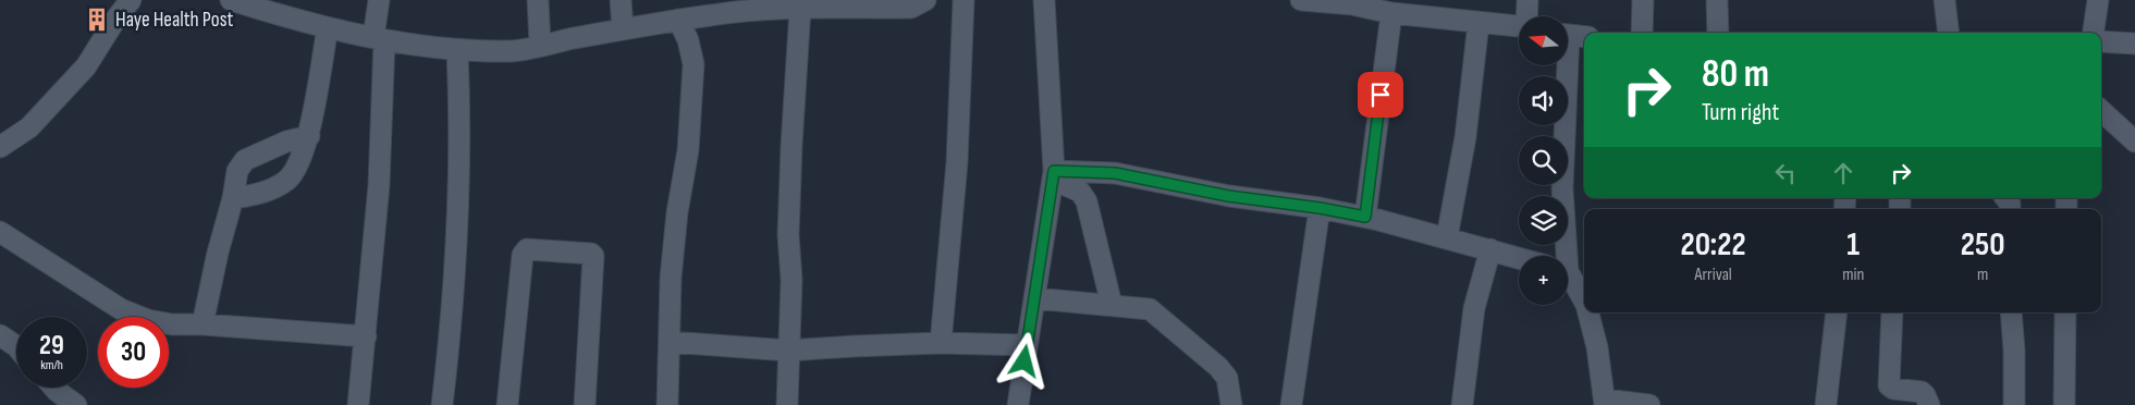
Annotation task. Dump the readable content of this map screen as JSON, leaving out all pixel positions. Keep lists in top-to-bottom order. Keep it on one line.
{"places":{"building":["Haye Health Post"]},"north":"left","page":{"map_buttons":"+","turn":["80 m","Turn right"],"eta":["20:22","Arrival","1","min","250","m"],"speed":"29 km/h","limit":"30"}}
